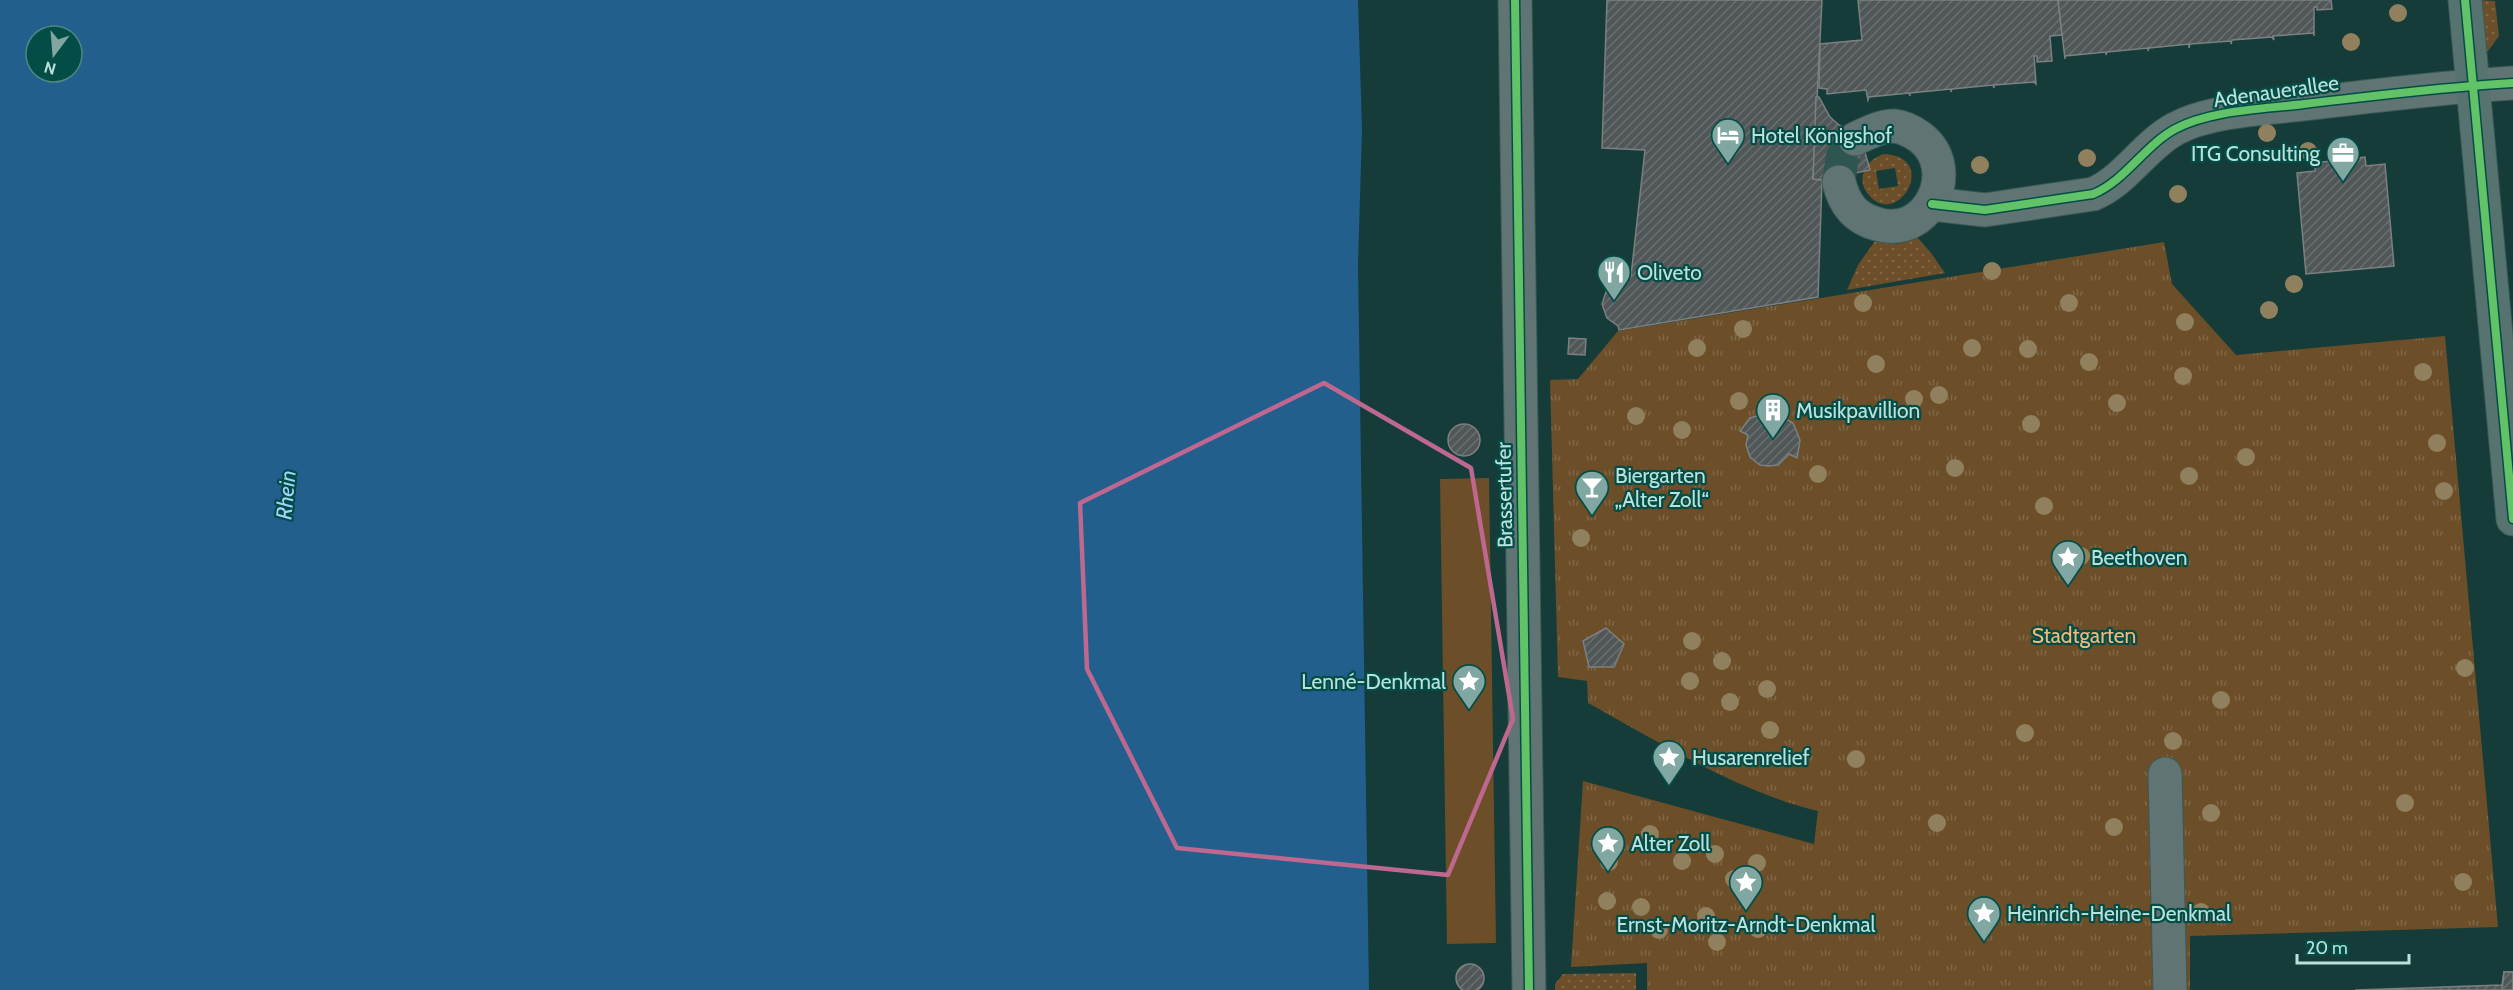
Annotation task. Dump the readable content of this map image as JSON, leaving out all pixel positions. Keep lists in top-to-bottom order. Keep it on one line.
{"streets":{"street":["Adenauerallee","Brassertufer"]},"water":["Rhein"],"parks":["Stadtgarten"],"places":{"hotel":["Hotel Königshof"],"office":["ITG Consulting"],"restaurant":["Oliveto"],"building":["Musikpavillion"],"bar":["Biergarten „Alter Zoll“"],"place":["Beethoven","Lenné-Denkmal","Husarenrelief","Alter Zoll","Ernst-Moritz-Arndt-Denkmal","Heinrich-Heine-Denkmal"]},"scale_bar":"20 m","north":"bottom"}
